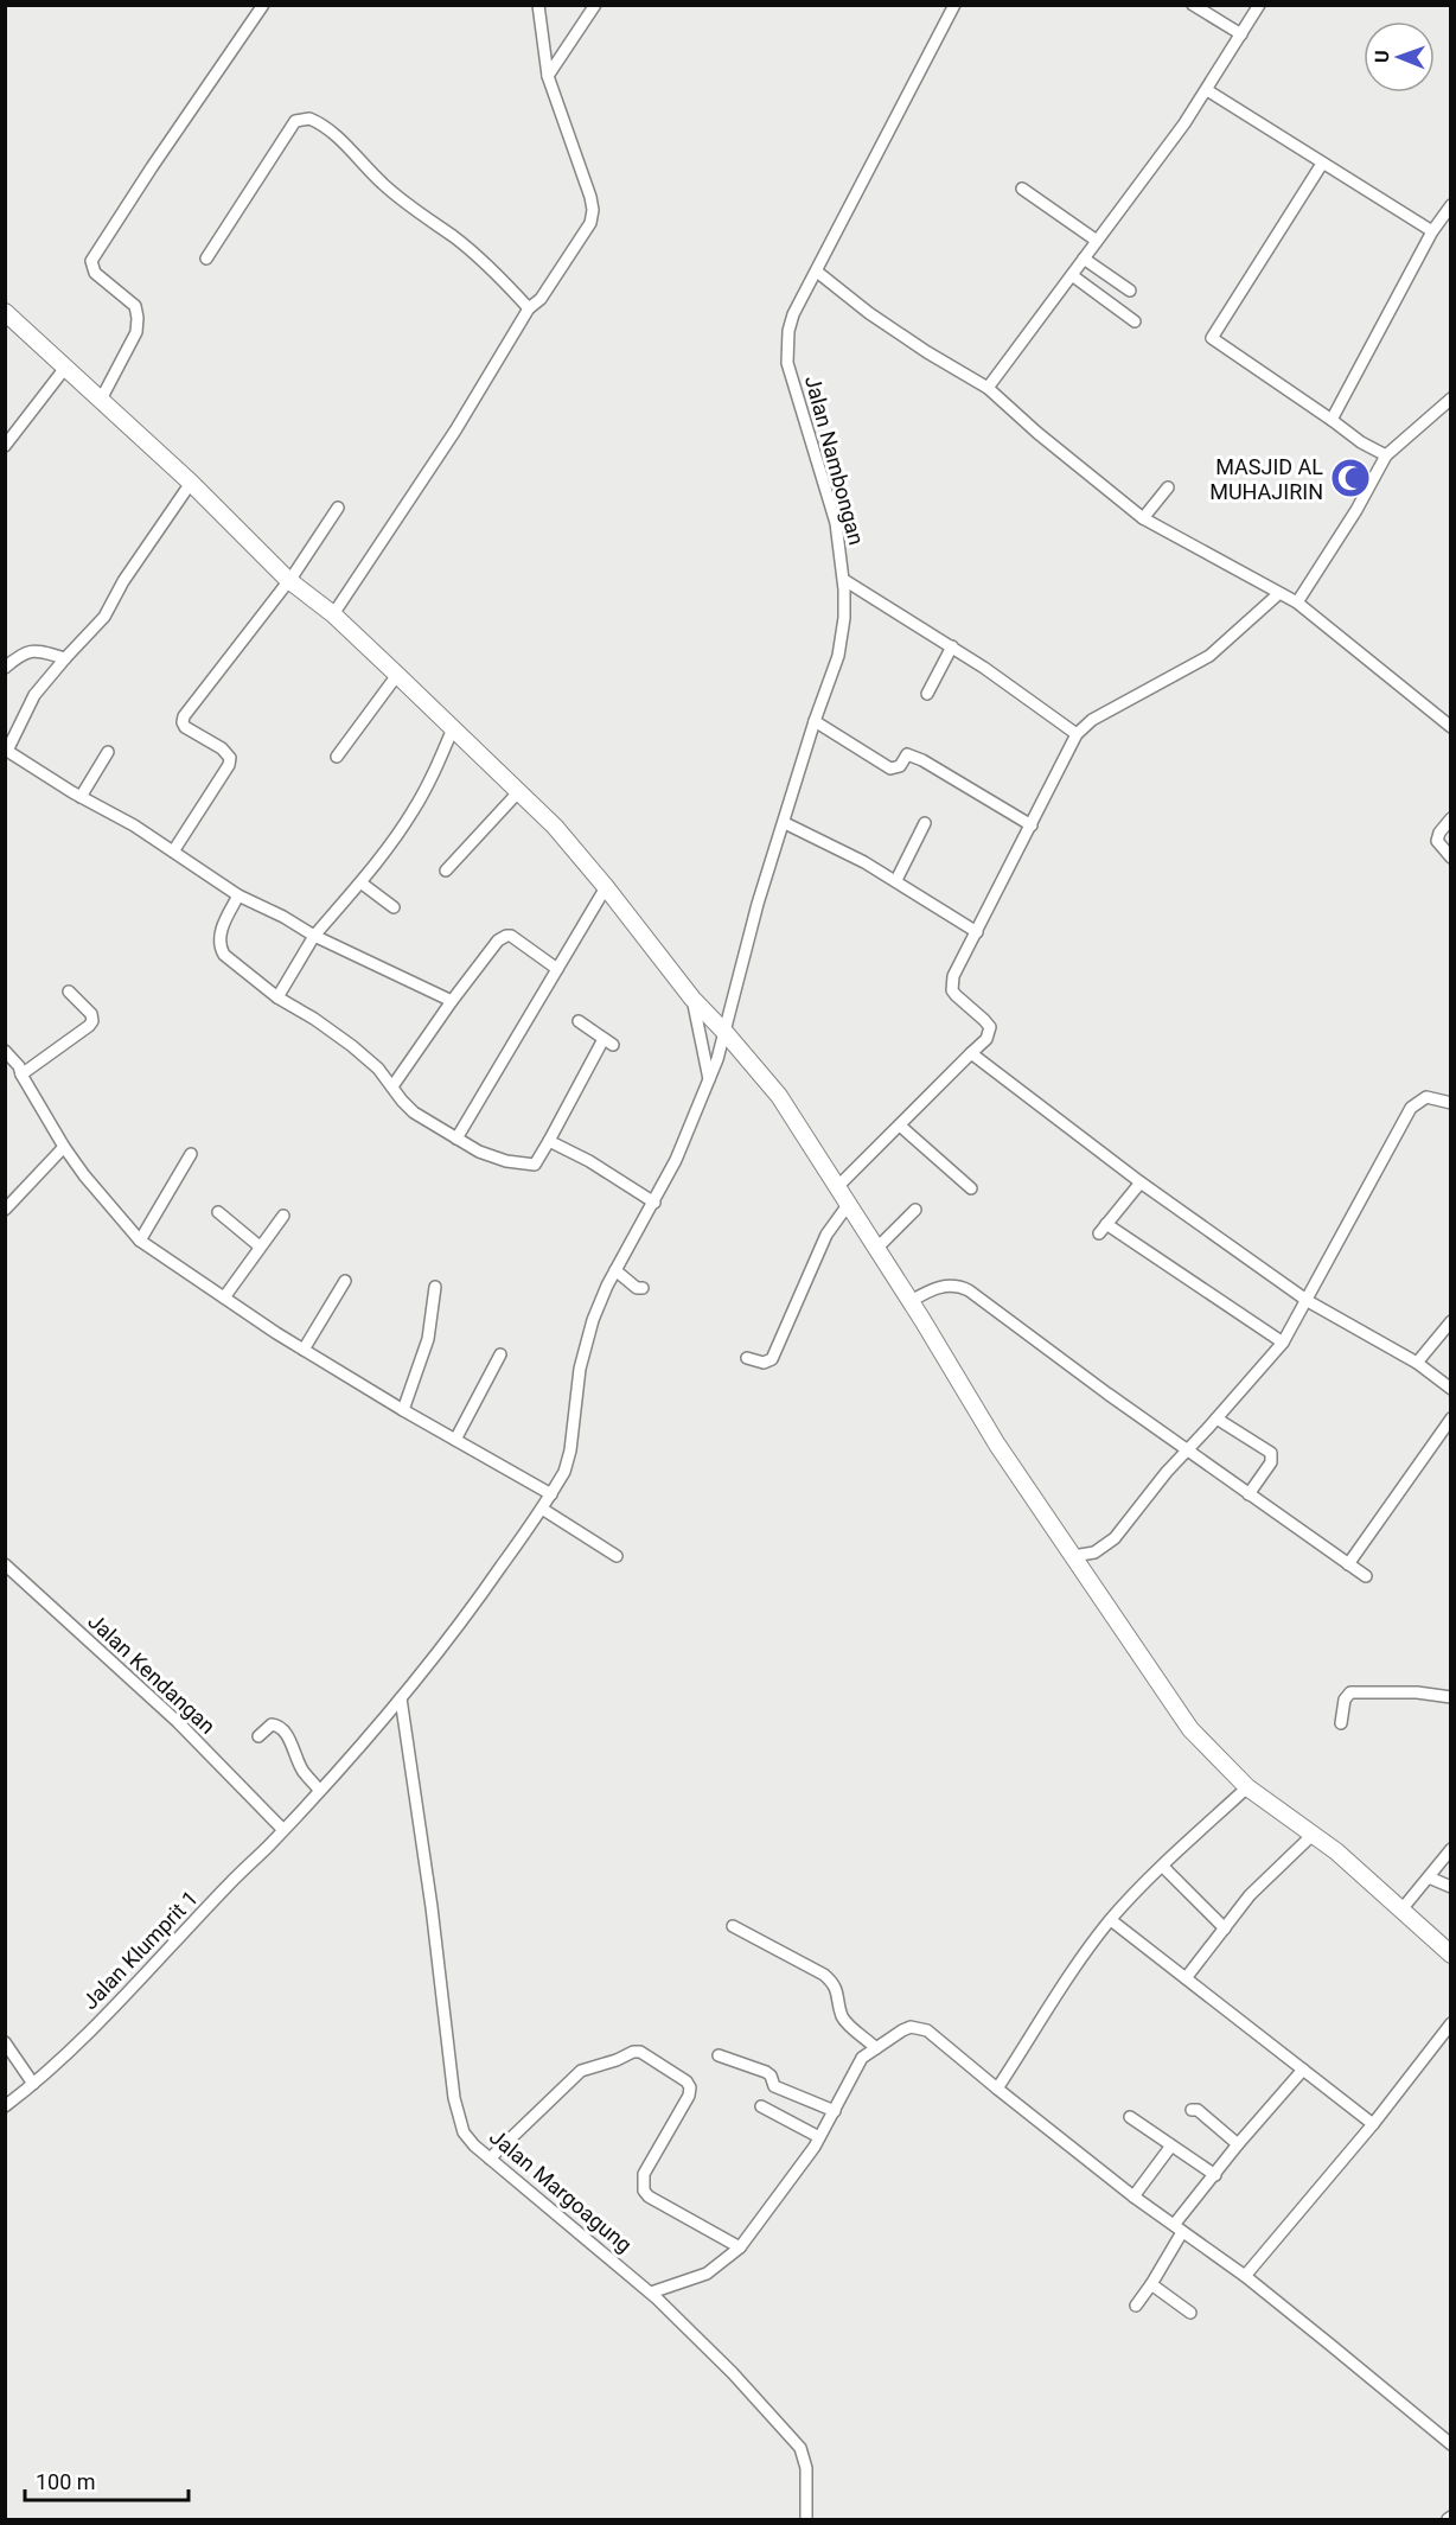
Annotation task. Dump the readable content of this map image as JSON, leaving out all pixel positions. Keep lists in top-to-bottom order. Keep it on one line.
{"streets":{"street":["Jalan Nambongan","Jalan Kendangan","Jalan Klumprit 1","Jalan Margoagung"]},"crossings":[["Jalan Nambongan","Jalan Klumprit 1"],["Jalan Kendangan","Jalan Klumprit 1"],["Jalan Klumprit 1","Jalan Margoagung"]],"places":{"mosque":["MASJID AL MUHAJIRIN"]},"scale_bar":"100 m","north":"left"}
